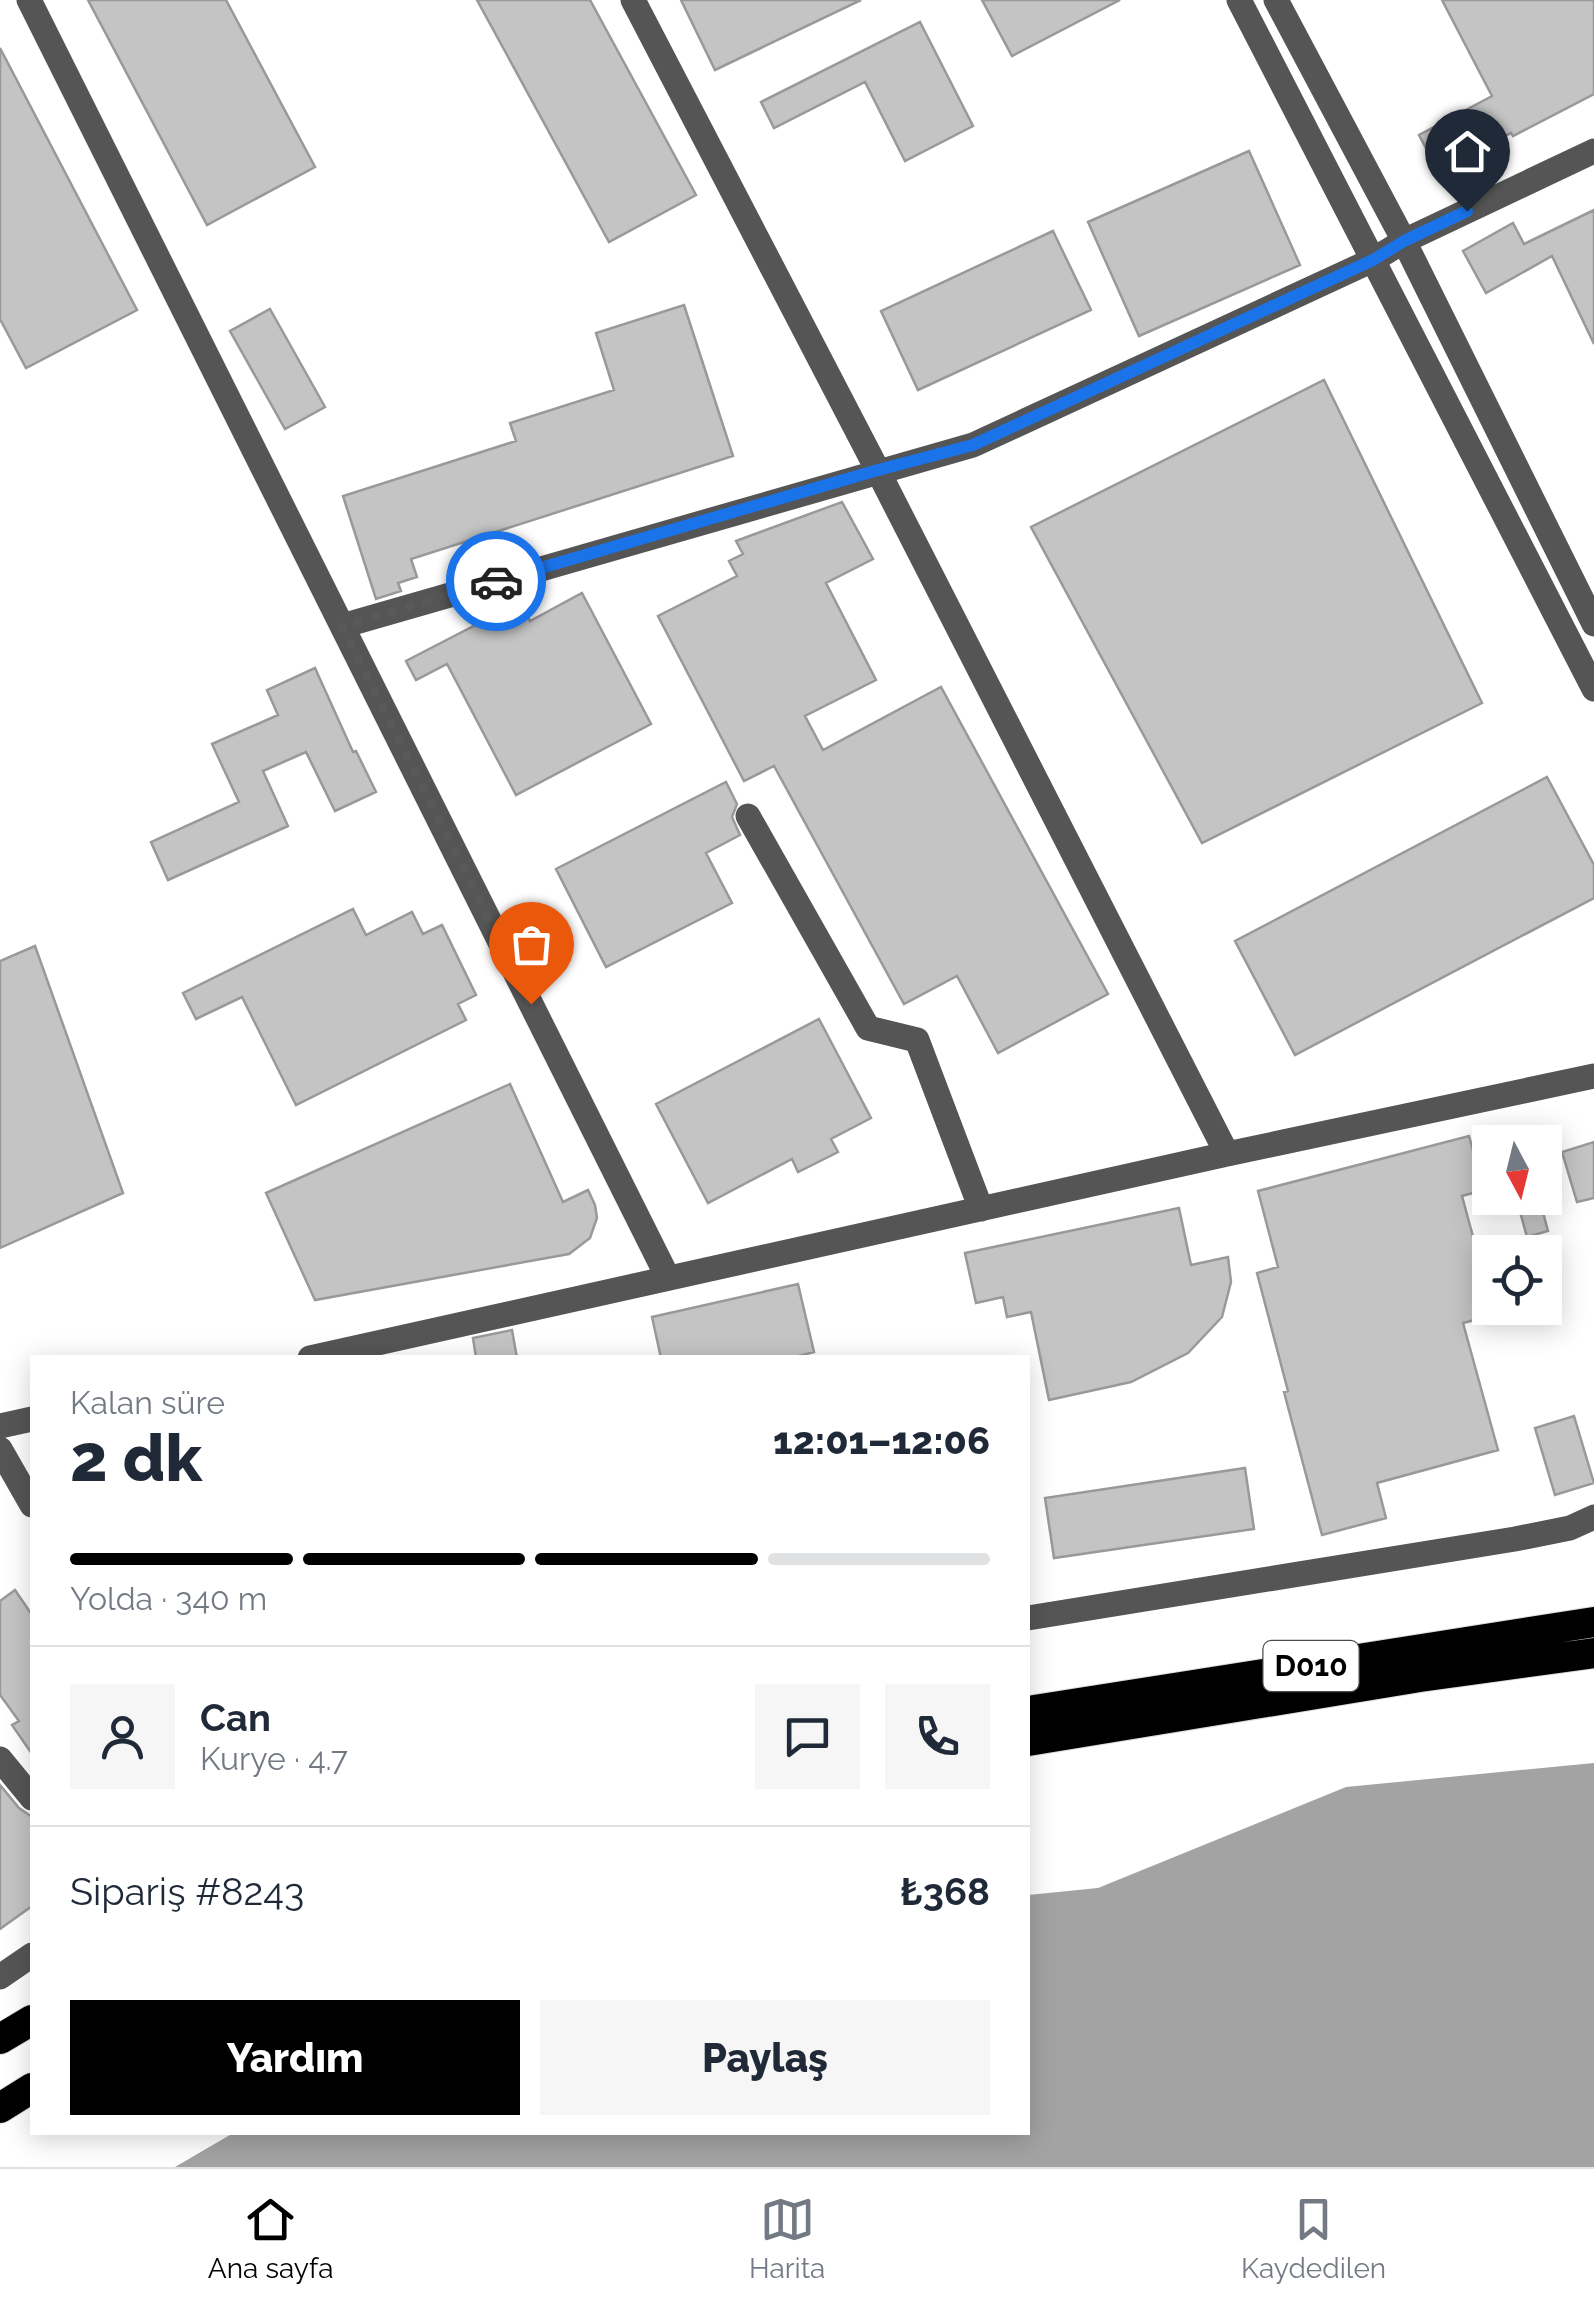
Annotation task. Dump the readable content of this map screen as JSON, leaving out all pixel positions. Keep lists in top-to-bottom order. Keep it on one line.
{"streets":{"highway":["D010"]},"north":"bottom","page":{"heading":["2 dk","Kalan süre","12:01–12:06"],"panel":["Can","Kurye · 4.7","Sipariş #8243","₺368"],"bar":"Yolda · 340 m","buttons":["Yardım","Paylaş"],"tabs":["Ana sayfa","Harita","Kaydedilen"]}}
